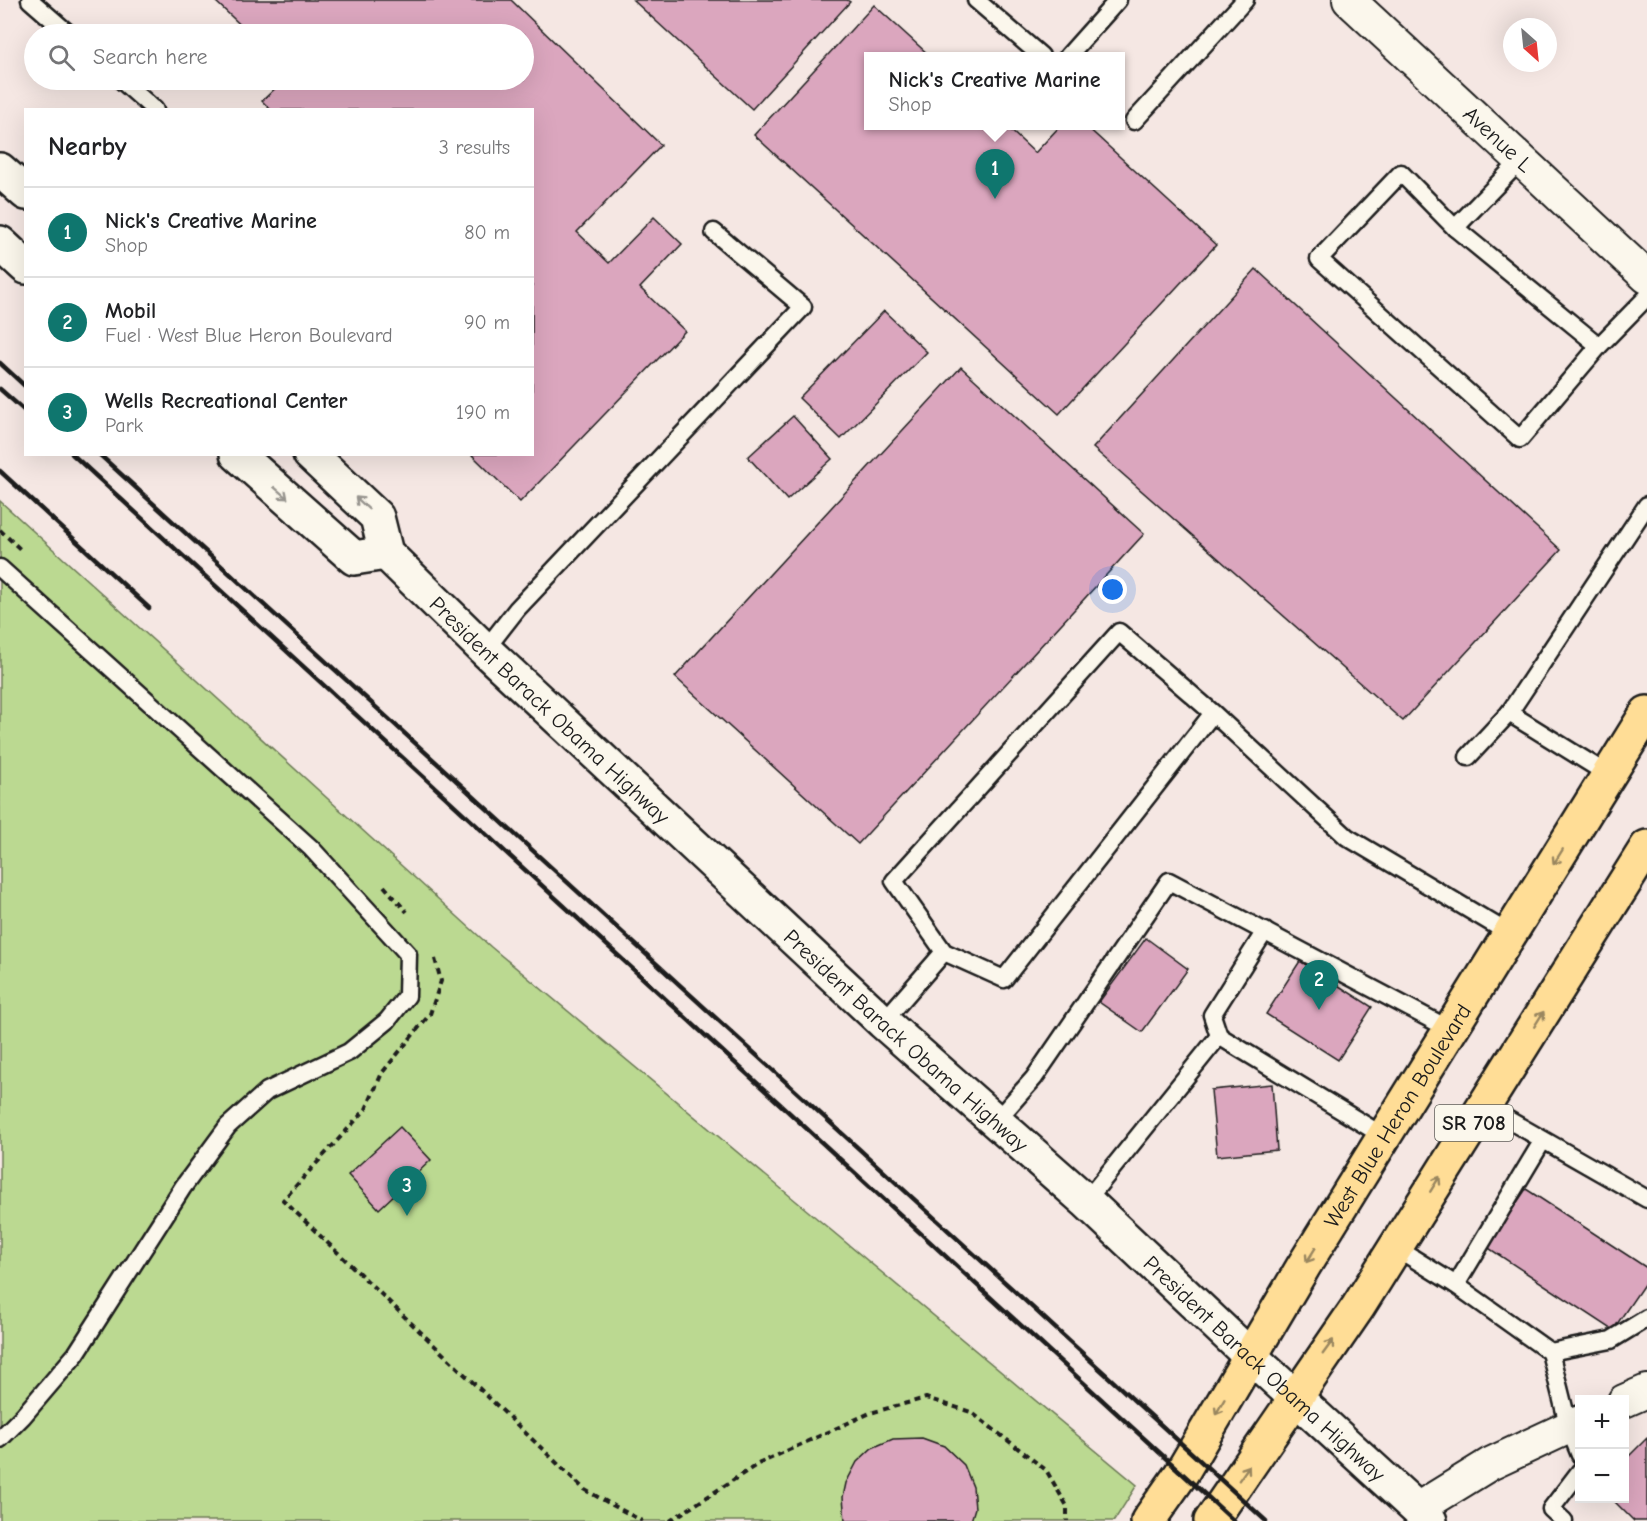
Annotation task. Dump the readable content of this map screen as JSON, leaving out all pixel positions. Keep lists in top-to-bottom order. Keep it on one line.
{"streets":{"main road":["President Barack Obama Highway","West Blue Heron Boulevard","SR 708"],"street":["Avenue L"]},"crossings":[["President Barack Obama Highway","West Blue Heron Boulevard"],["President Barack Obama Highway","SR 708"]],"north":"bottom right","page":{"search":"Search here","popup":["Nick's Creative Marine","Shop"],"heading":["Nearby","3 results"],"pins":["1","2","3"],"list":[{"mark":"1","name":"Nick's Creative Marine","note":"Shop","value":"80 m"},{"mark":"2","name":"Mobil","note":"Fuel · West Blue Heron Boulevard","value":"90 m"},{"mark":"3","name":"Wells Recreational Center","note":"Park","value":"190 m"}],"map_buttons":["+","−"]}}
